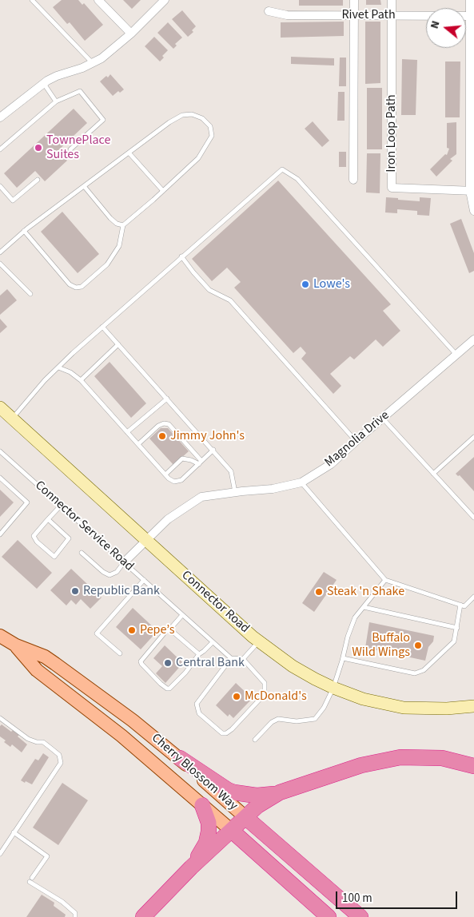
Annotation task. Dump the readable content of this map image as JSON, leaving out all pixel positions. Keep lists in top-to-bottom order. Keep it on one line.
{"streets":{"highway":["Cherry Blossom Way"],"main road":["Connector Road"],"street":["Rivet Path","Iron Loop Path","Magnolia Drive"],"lane":["Connector Service Road"]},"crossings":[["Rivet Path","Iron Loop Path"],["Magnolia Drive","Connector Service Road"],["Magnolia Drive","Connector Road"]],"places":["TownePlace Suites","Lowe's","Jimmy John's","Republic Bank","Steak 'n Shake","Pepe’s","Buffalo Wild Wings","Central Bank","McDonald's"],"scale_bar":"100 m","north":"left"}
